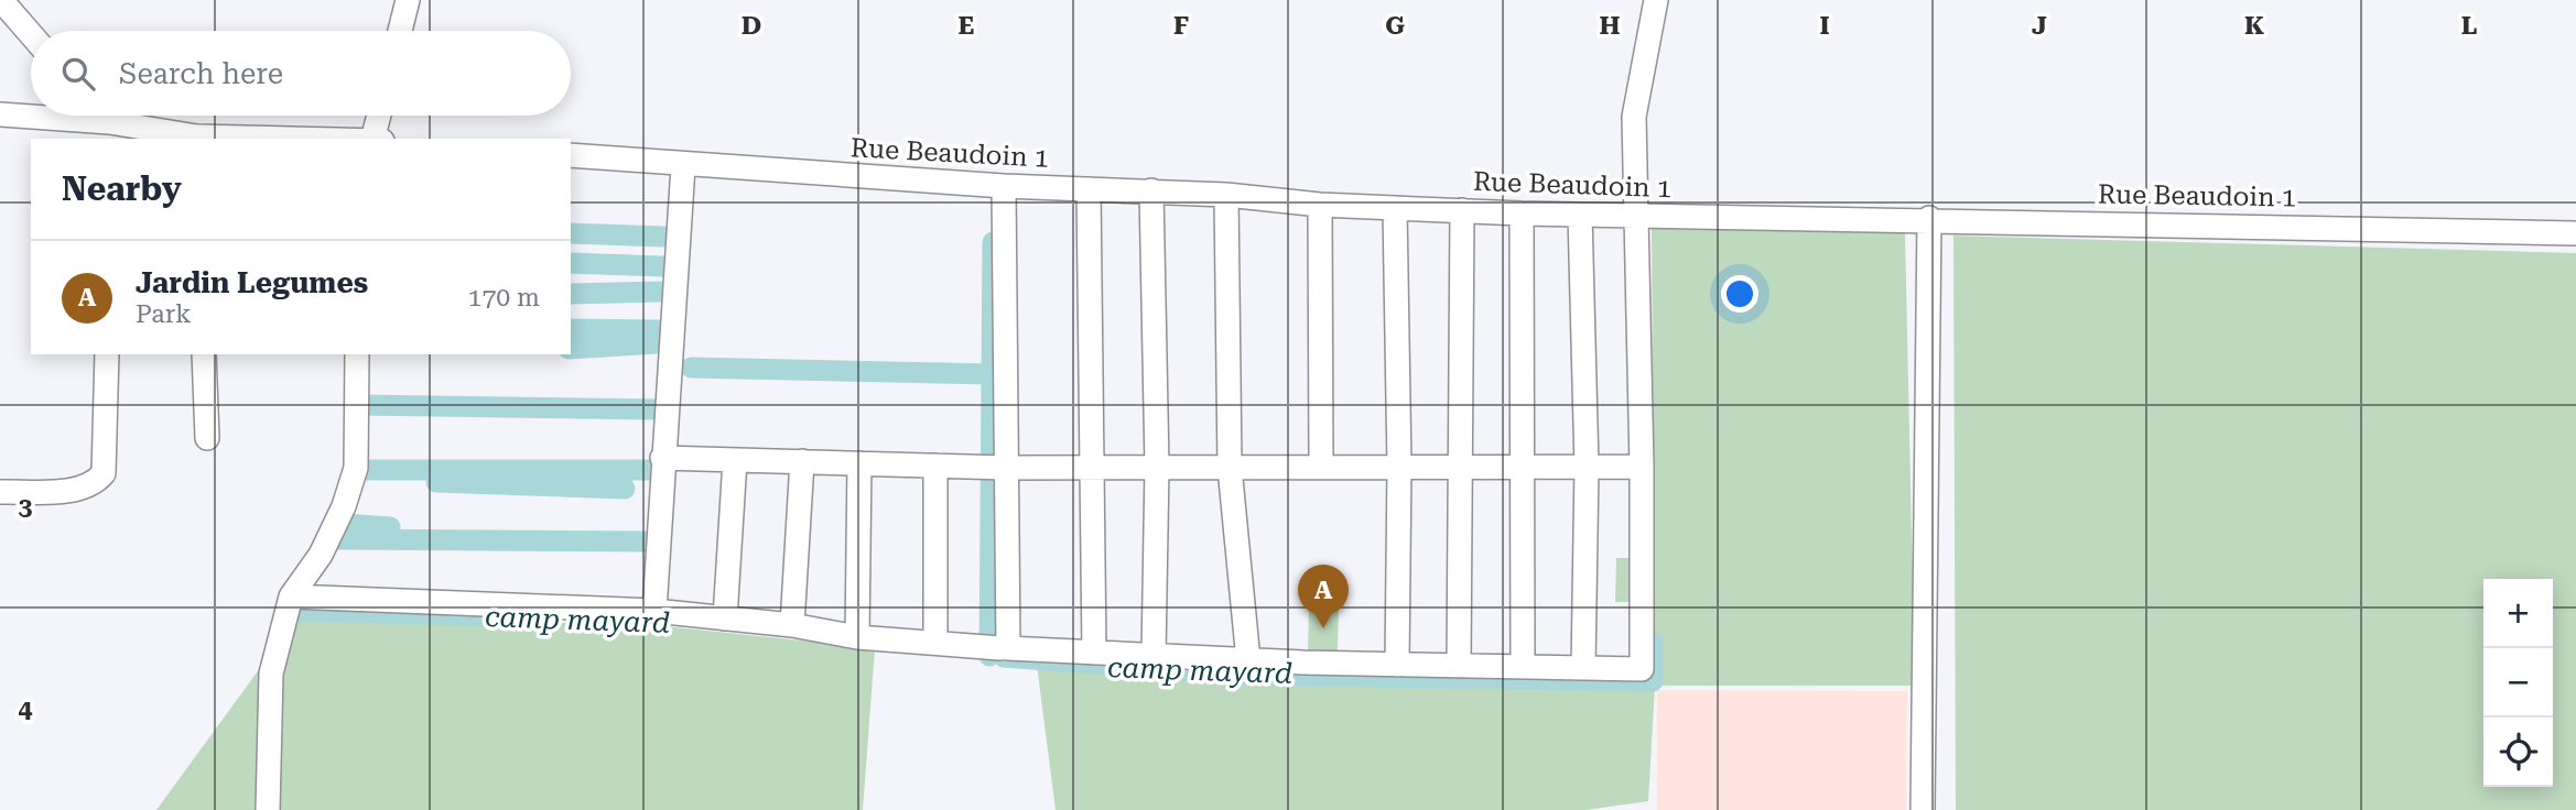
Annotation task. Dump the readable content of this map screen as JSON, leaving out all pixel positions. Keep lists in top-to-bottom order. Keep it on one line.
{"streets":{"street":["Rue Beaudoin 1"]},"water":["camp mayard"],"page":{"search":"Search here","heading":"Nearby","list":[{"mark":"A","name":"Jardin Legumes","note":"Park","value":"170 m"}],"pins":"A","map_buttons":["+","−"]},"grid":{"columns":["D","E","F","G","H","I","J","K","L"],"rows":["3","4"]}}
